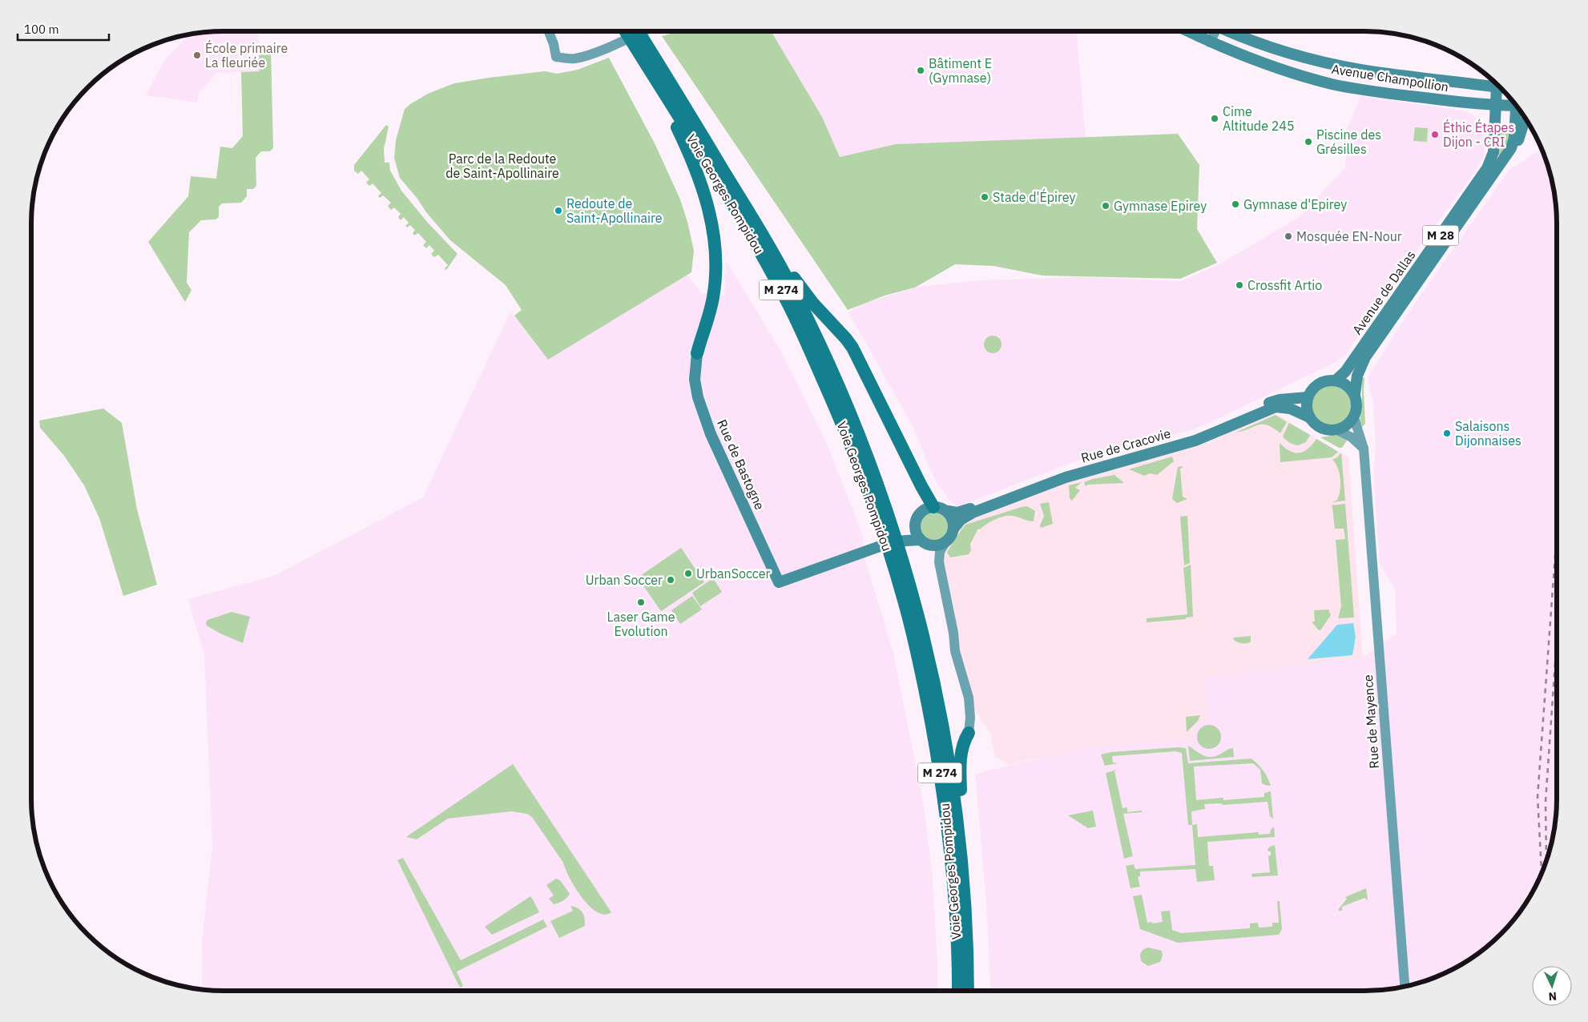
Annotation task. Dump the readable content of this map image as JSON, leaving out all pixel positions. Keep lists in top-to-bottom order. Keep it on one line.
{"streets":{"highway":["Voie Georges Pompidou","M 274"],"main road":["Avenue Champollion","M 28","Avenue de Dallas","Rue de Cracovie","Rue de Bastogne","Rue de Mayence"]},"crossings":[["Avenue Champollion","Avenue de Dallas"],["Voie Georges Pompidou","Rue de Bastogne"],["Avenue de Dallas","Rue de Cracovie"],["Avenue de Dallas","Rue de Mayence"],["Rue de Cracovie","Rue de Mayence"]],"parks":["Parc de la Redoute de Saint-Apollinaire"],"places":["École primaire La fleuriée","Bâtiment E (Gymnase)","Cime Altitude 245","Éthic Étapes Dijon - CRI","Piscine des Grésilles","Stade d'Épirey","Gymnase d'Epirey","Gymnase Epirey","Redoute de Saint-Apollinaire","Mosquée EN-Nour","Crossfit Artio","Salaisons Dijonnaises","UrbanSoccer","Urban Soccer","Laser Game Evolution"],"scale_bar":"100 m","north":"bottom"}
